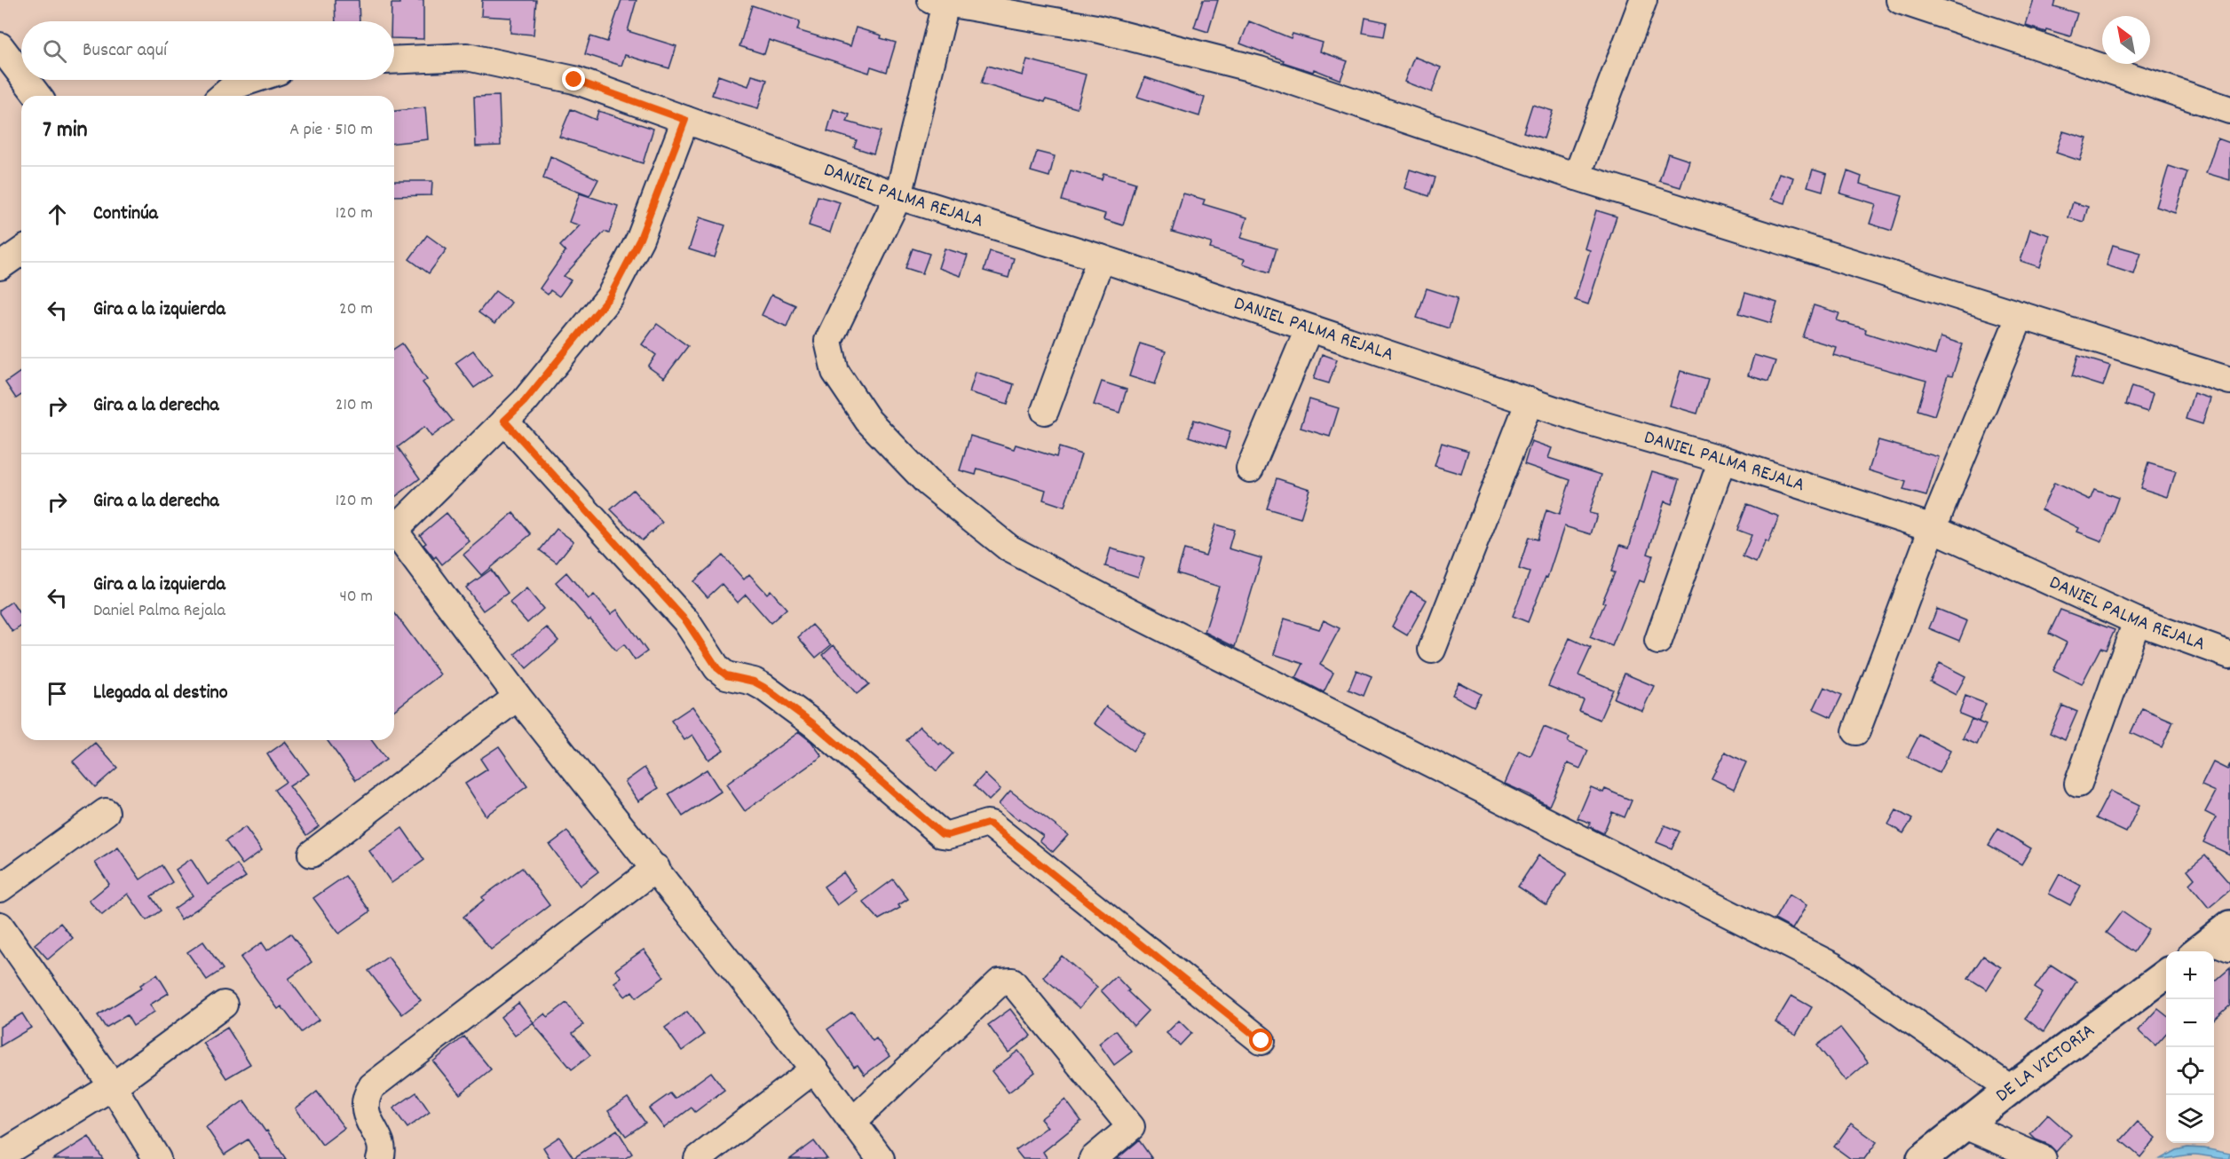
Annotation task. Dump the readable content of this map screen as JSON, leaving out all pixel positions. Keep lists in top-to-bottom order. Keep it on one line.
{"streets":{"main road":["DE LA VICTORIA"],"street":["DANIEL PALMA REJALA"]},"north":"top left","page":{"search":"Buscar aquí","heading":["7 min","A pie · 510 m"],"list":[["Continúa","120 m"],["Gira a la izquierda","20 m"],["Gira a la derecha","210 m"],["Gira a la derecha","120 m"],["Gira a la izquierda","Daniel Palma Rejala","40 m"],"Llegada al destino"],"map_buttons":["+","−"]}}
